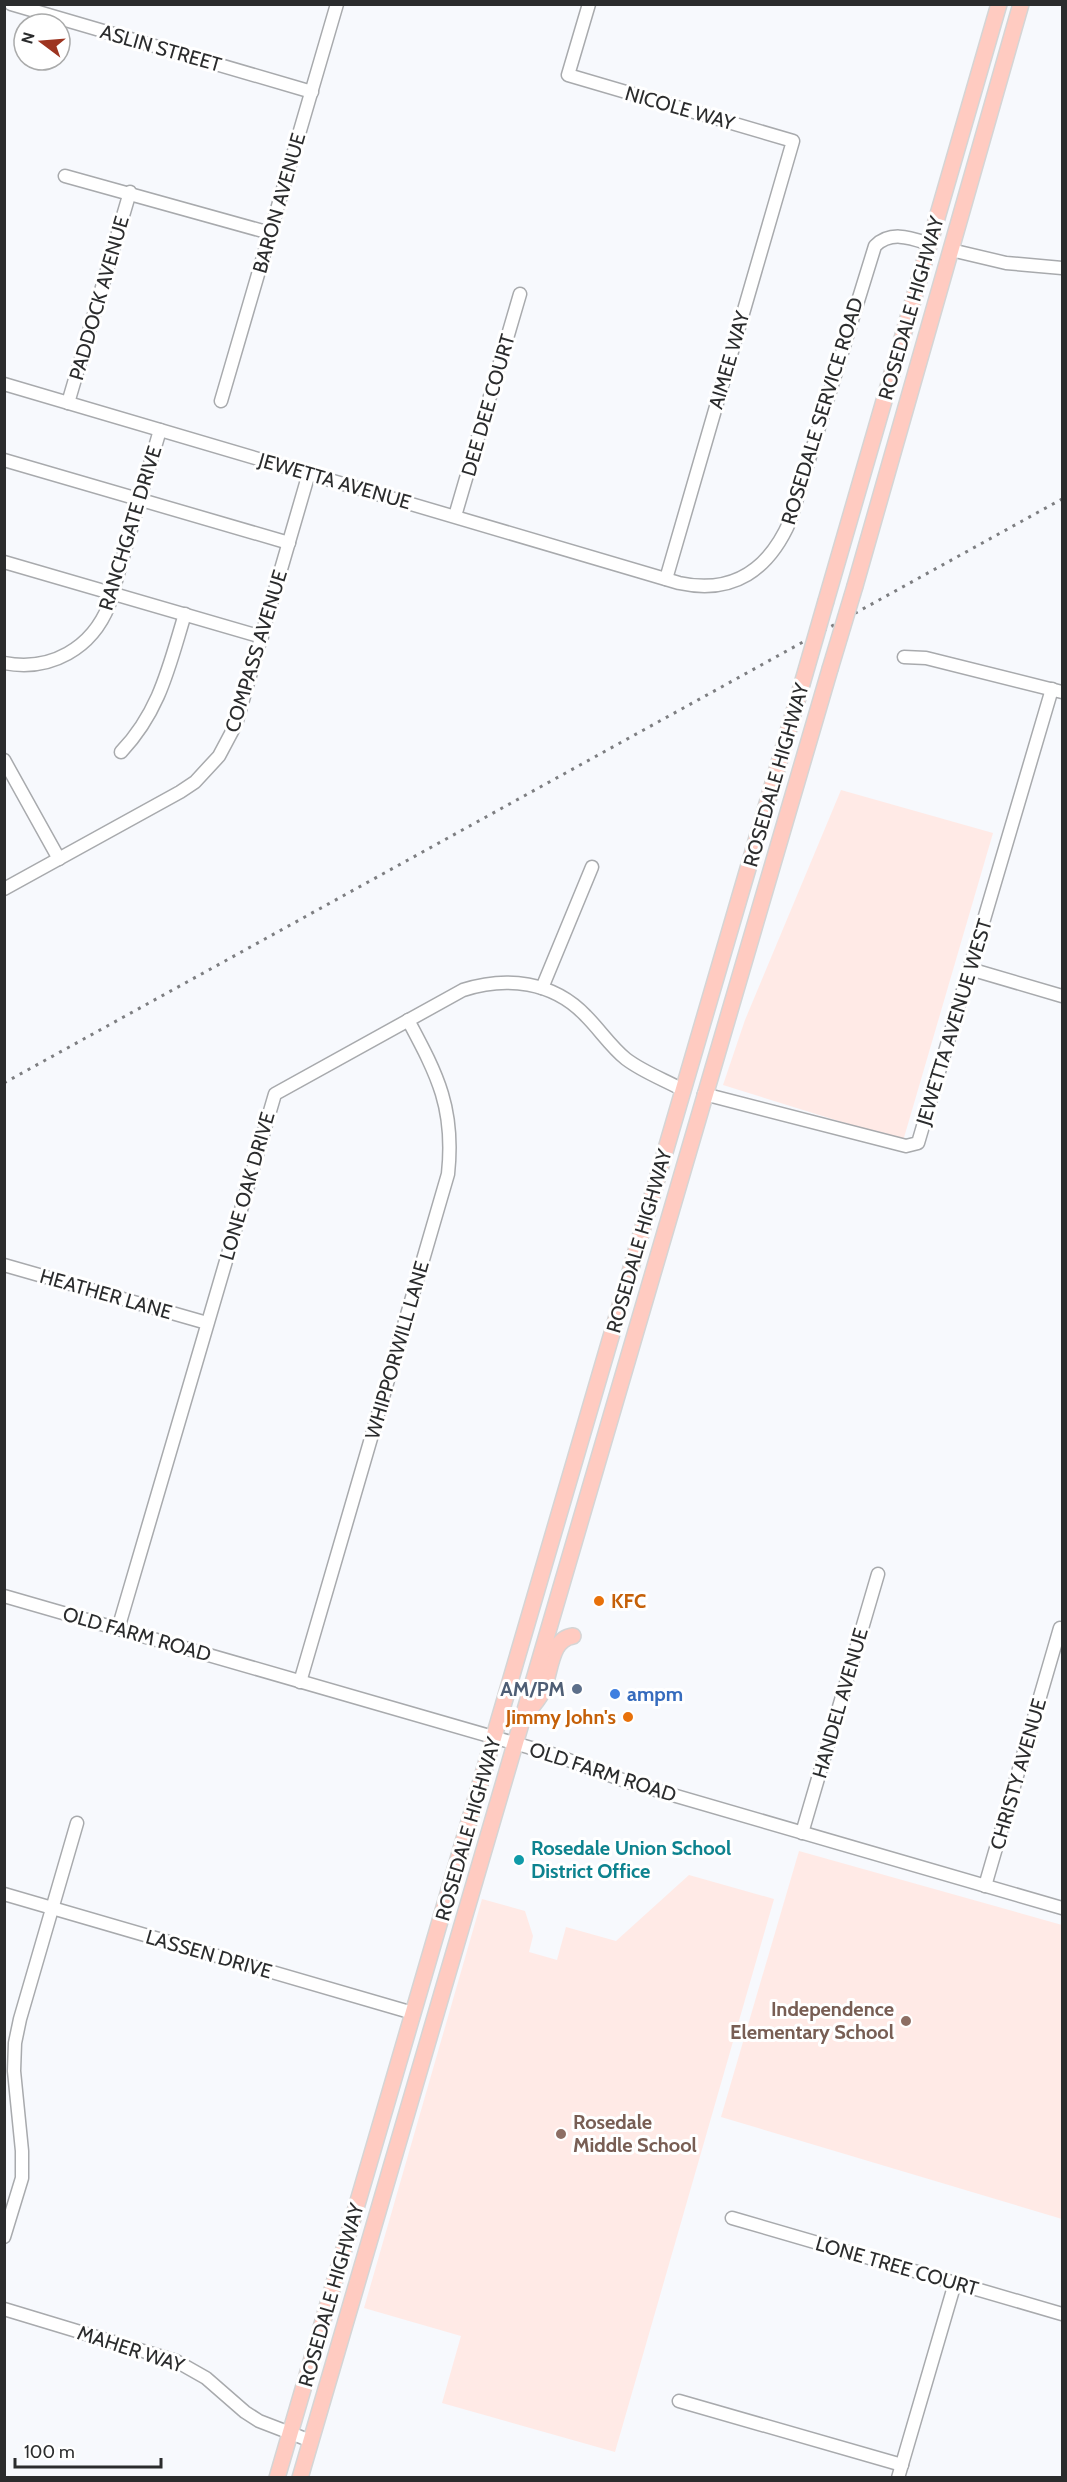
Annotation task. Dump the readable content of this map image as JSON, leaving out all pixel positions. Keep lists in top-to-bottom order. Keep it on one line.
{"streets":{"main road":["ROSEDALE HIGHWAY"],"street":["ASLIN STREET","NICOLE WAY","BARON AVENUE","PADDOCK AVENUE","AIMEE WAY","DEE DEE COURT","ROSEDALE SERVICE ROAD","JEWETTA AVENUE","RANCHGATE DRIVE","COMPASS AVENUE","JEWETTA AVENUE WEST","LONE OAK DRIVE","HEATHER LANE","WHIPPORWILL LANE","OLD FARM ROAD","HANDEL AVENUE","CHRISTY AVENUE","LASSEN DRIVE","LONE TREE COURT","MAHER WAY"]},"crossings":[["ASLIN STREET","BARON AVENUE"],["NICOLE WAY","AIMEE WAY"],["PADDOCK AVENUE","JEWETTA AVENUE"],["ROSEDALE HIGHWAY","ROSEDALE SERVICE ROAD"],["ROSEDALE HIGHWAY","JEWETTA AVENUE WEST"],["ROSEDALE HIGHWAY","LONE OAK DRIVE"],["ROSEDALE HIGHWAY","OLD FARM ROAD"],["ROSEDALE HIGHWAY","LASSEN DRIVE"],["ROSEDALE HIGHWAY","MAHER WAY"],["AIMEE WAY","ROSEDALE SERVICE ROAD"],["AIMEE WAY","JEWETTA AVENUE"],["DEE DEE COURT","JEWETTA AVENUE"],["ROSEDALE SERVICE ROAD","JEWETTA AVENUE"],["JEWETTA AVENUE","RANCHGATE DRIVE"],["JEWETTA AVENUE","COMPASS AVENUE"],["LONE OAK DRIVE","HEATHER LANE"],["LONE OAK DRIVE","WHIPPORWILL LANE"],["LONE OAK DRIVE","OLD FARM ROAD"],["WHIPPORWILL LANE","OLD FARM ROAD"],["OLD FARM ROAD","HANDEL AVENUE"],["OLD FARM ROAD","CHRISTY AVENUE"]],"places":["KFC","AM/PM","ampm","Jimmy John's","Rosedale Union School District Office","Independence Elementary School","Rosedale Middle School"],"scale_bar":"100 m","north":"left"}
